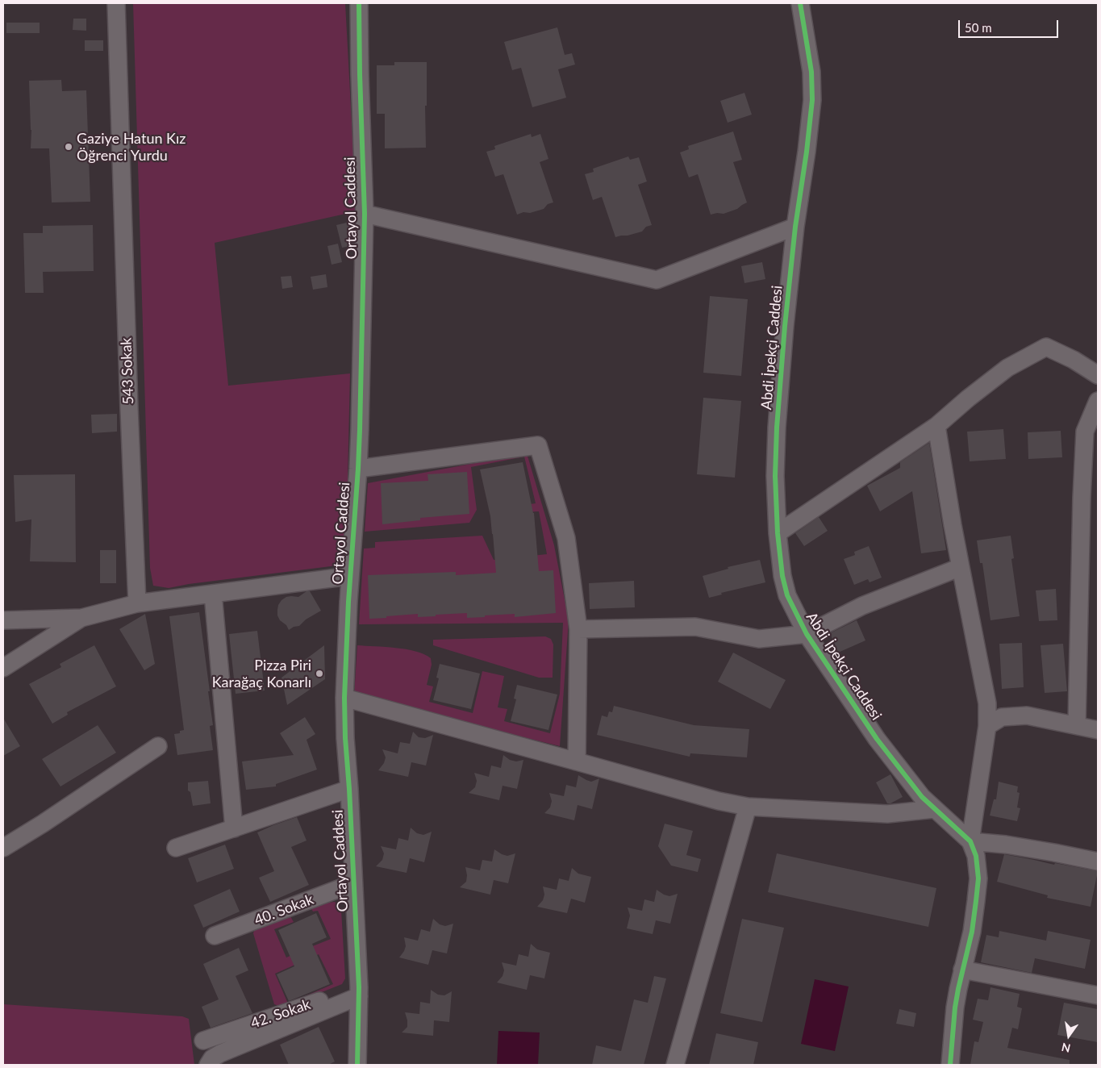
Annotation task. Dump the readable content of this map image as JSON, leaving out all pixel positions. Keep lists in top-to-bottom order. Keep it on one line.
{"streets":{"street":["Ortayol Caddesi","Abdi İpekçi Caddesi","543 Sokak","40. Sokak","42. Sokak"]},"crossings":[["Ortayol Caddesi","40. Sokak"],["Ortayol Caddesi","42. Sokak"]],"places":["Gaziye Hatun Kız Öğrenci Yurdu","Pizza Piri Karağaç Konarlı"],"scale_bar":"50 m","north":"bottom"}
